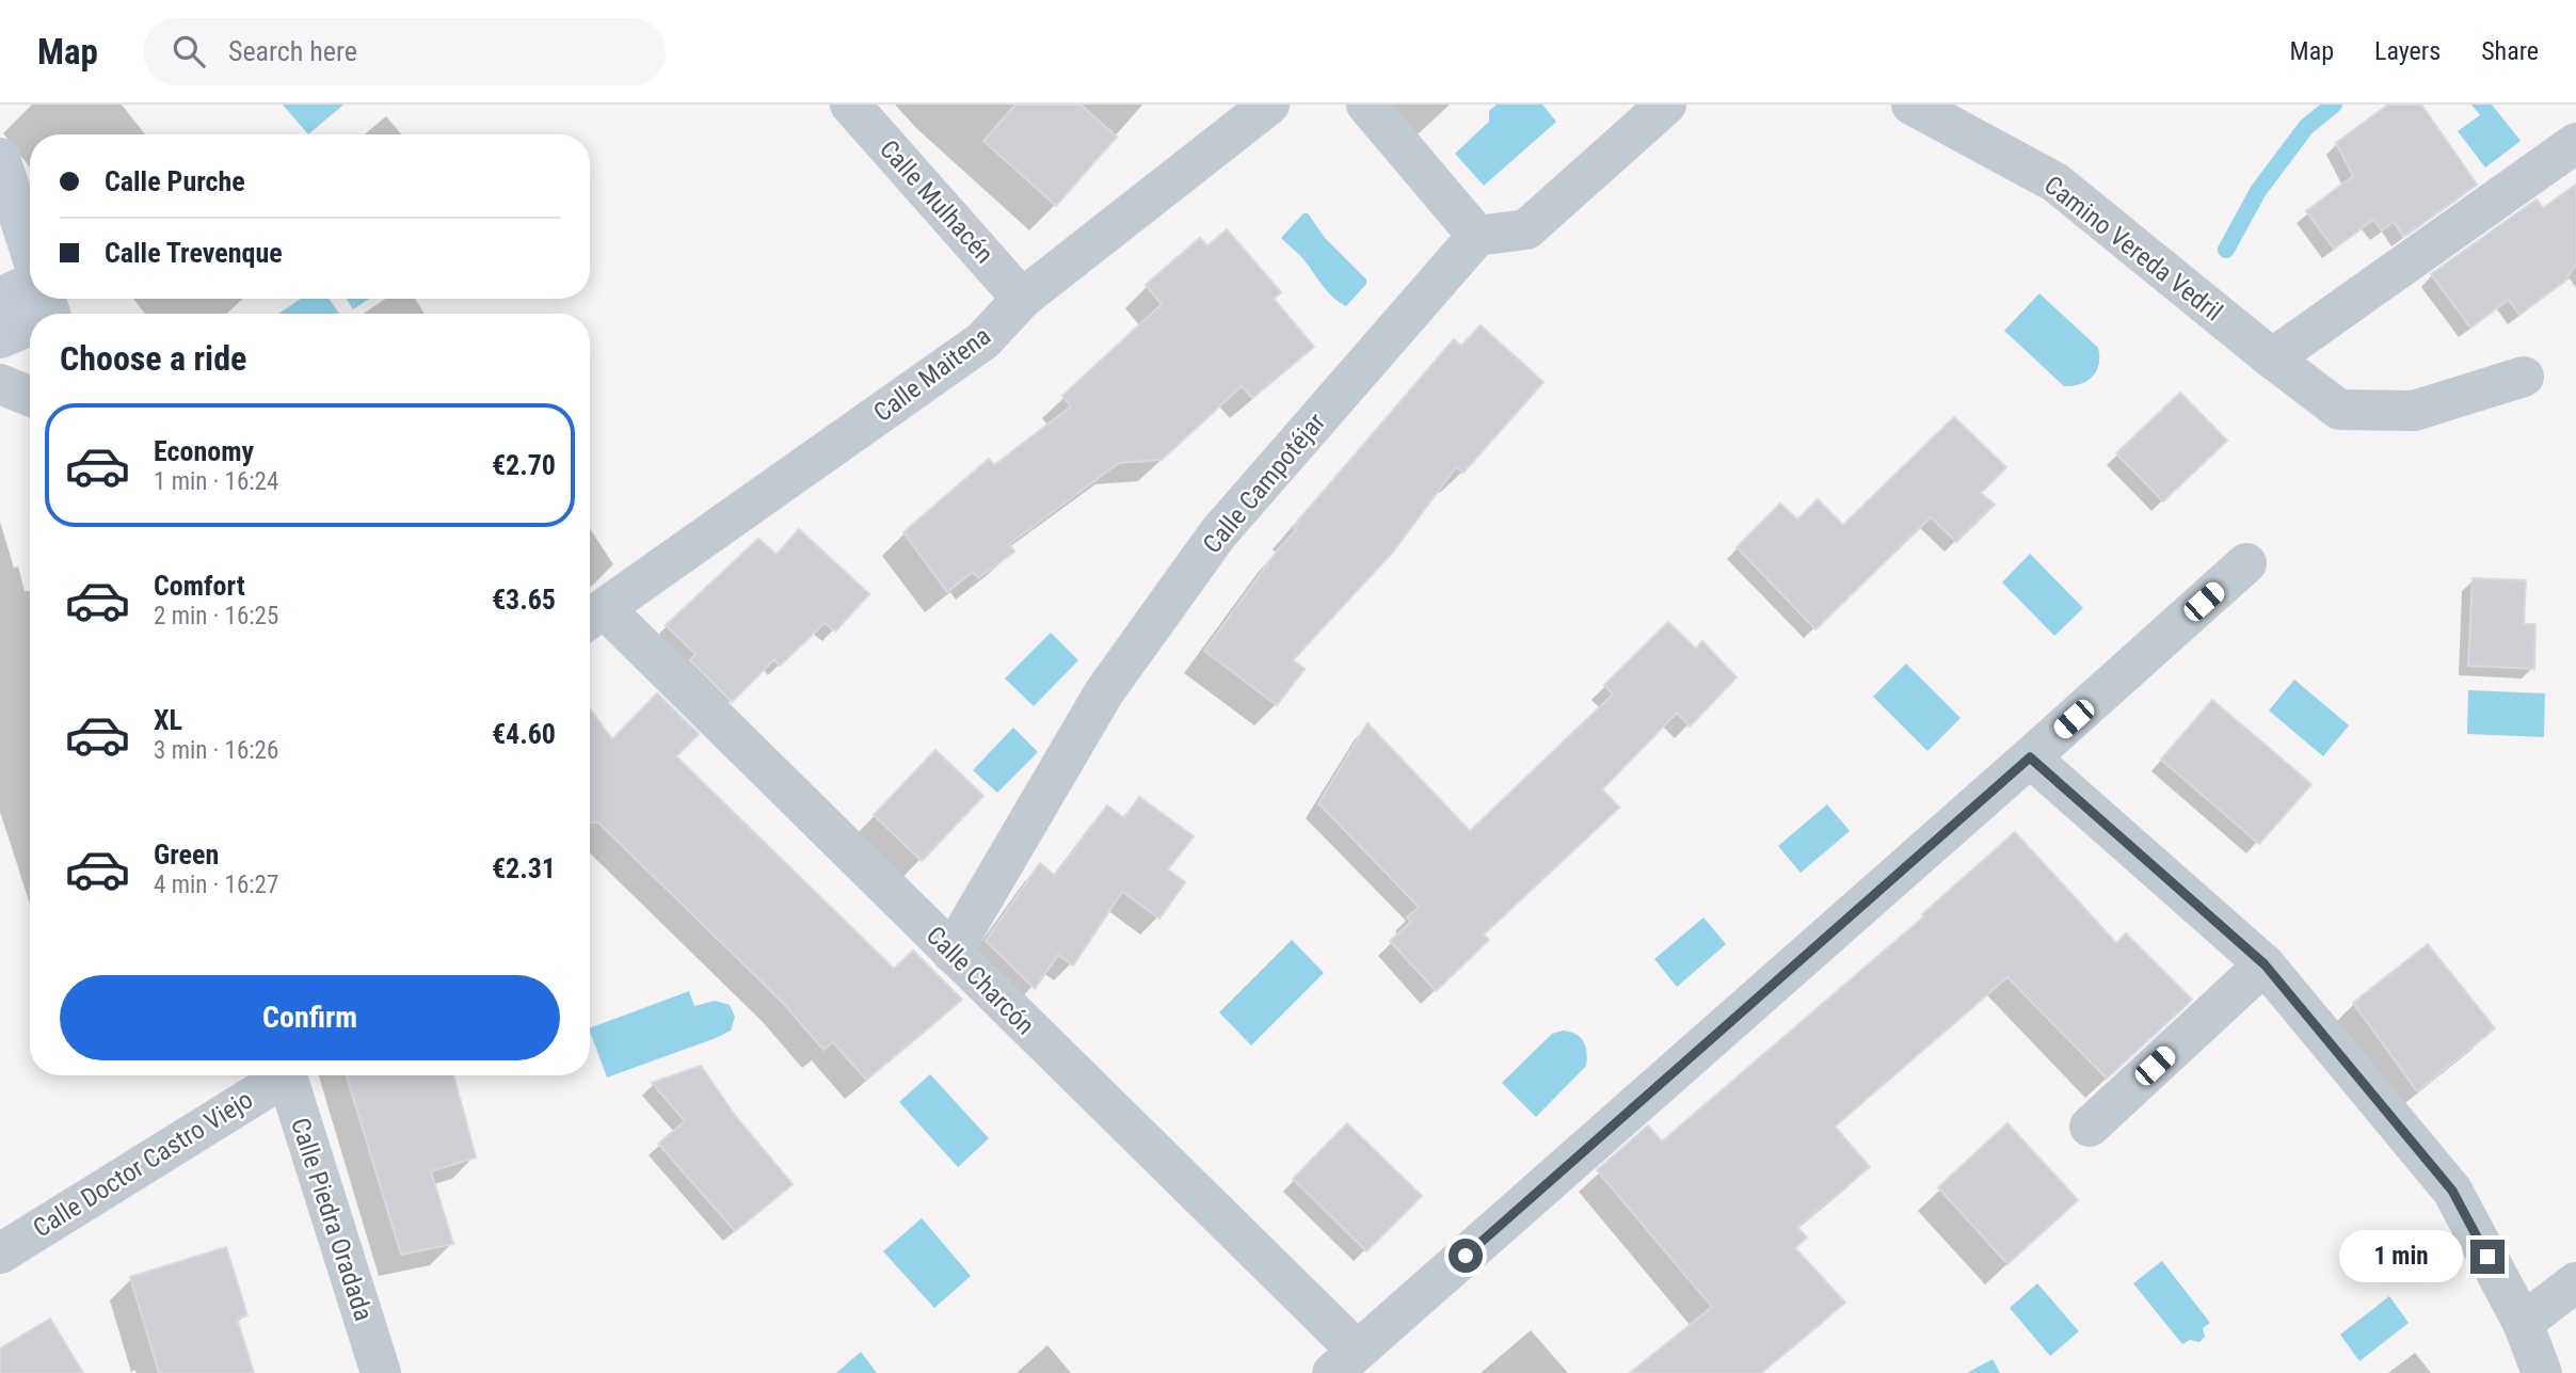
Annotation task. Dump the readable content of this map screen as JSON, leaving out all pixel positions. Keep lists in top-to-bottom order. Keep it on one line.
{"streets":{"street":["Calle Mulhacén","Camino Vereda Vedril","Calle Maitena","Calle Campotéjar","Calle Charcón","Calle Doctor Castro Viejo","Calle Piedra Oradada"]},"crossings":[["Calle Mulhacén","Calle Maitena"],["Calle Maitena","Calle Charcón"],["Calle Campotéjar","Calle Charcón"]],"page":{"header":"Map","search":"Search here","nav":["Map","Layers","Share"],"banner":["Calle Purche","Calle Trevenque"],"heading":"Choose a ride","list":[{"name":"Economy","note":"1 min · 16:24","value":"€2.70"},{"name":"Comfort","note":"2 min · 16:25","value":"€3.65"},{"name":"XL","note":"3 min · 16:26","value":"€4.60"},{"name":"Green","note":"4 min · 16:27","value":"€2.31"}],"buttons":"Confirm","bubble":"1 min"}}
